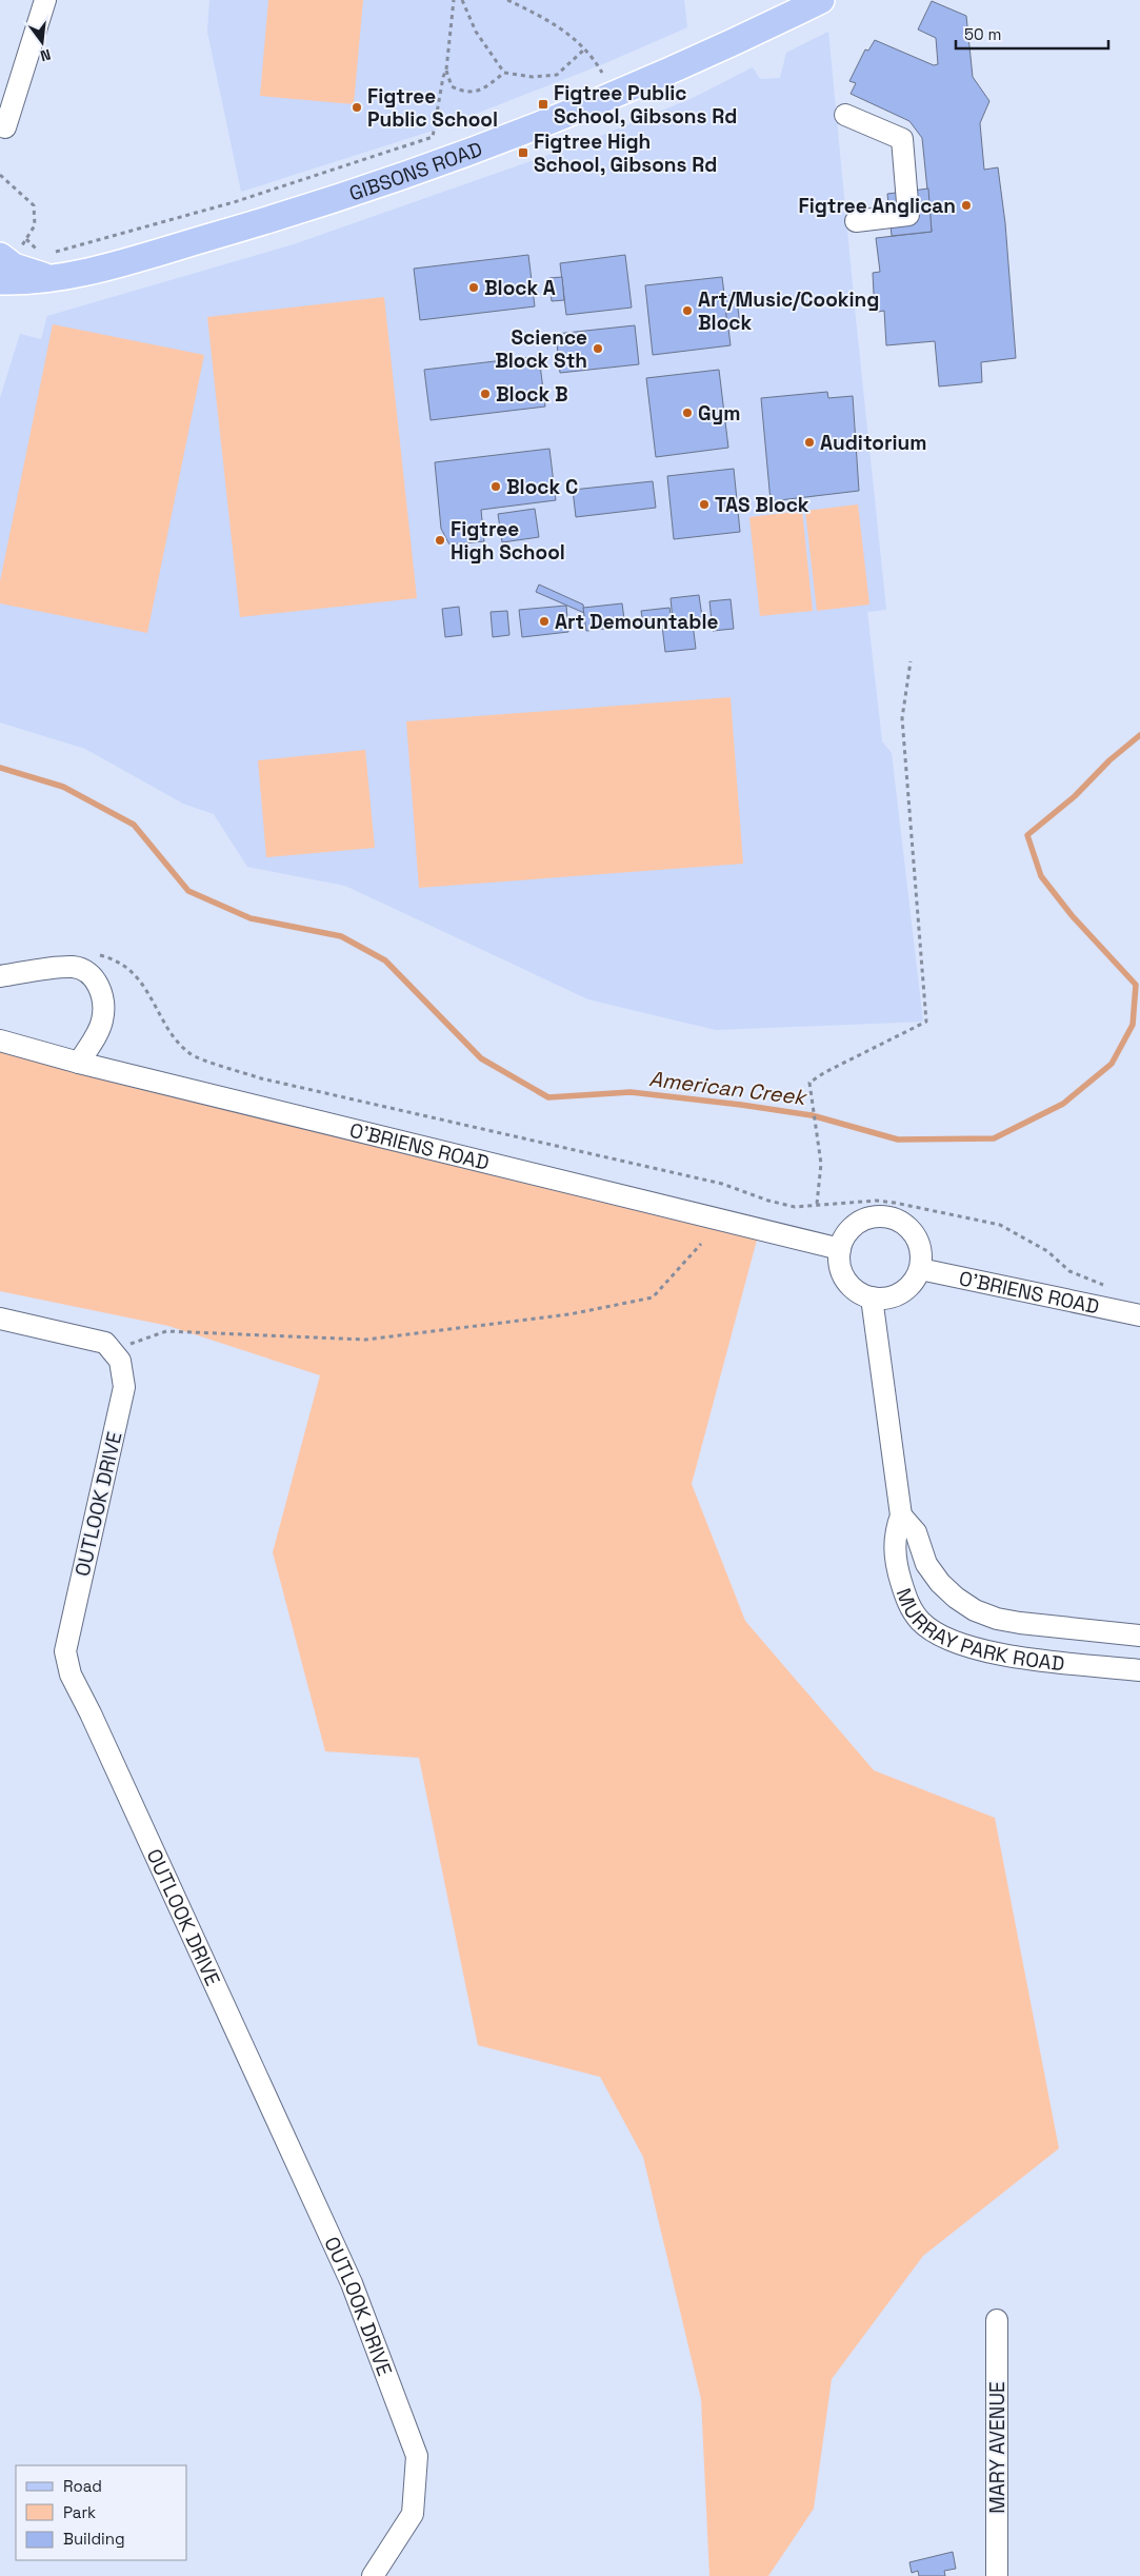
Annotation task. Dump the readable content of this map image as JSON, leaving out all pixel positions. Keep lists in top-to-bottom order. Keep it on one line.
{"streets":{"main road":["GIBSONS ROAD"],"street":["O'BRIENS ROAD","OUTLOOK DRIVE","MURRAY PARK ROAD","MARY AVENUE"]},"crossings":[["O'BRIENS ROAD","MURRAY PARK ROAD"]],"water":["American Creek"],"places":{"transit":["Figtree Public School, Gibsons Rd","Figtree High School, Gibsons Rd"],"other":["Figtree Public School","Figtree Anglican","Block A","Art/Music/Cooking Block","Science Block Sth","Block B","Gym","Auditorium","Block C","TAS Block","Figtree High School","Art Demountable"]},"legend":["Road","Park","Building"],"scale_bar":"50 m","north":"bottom"}
